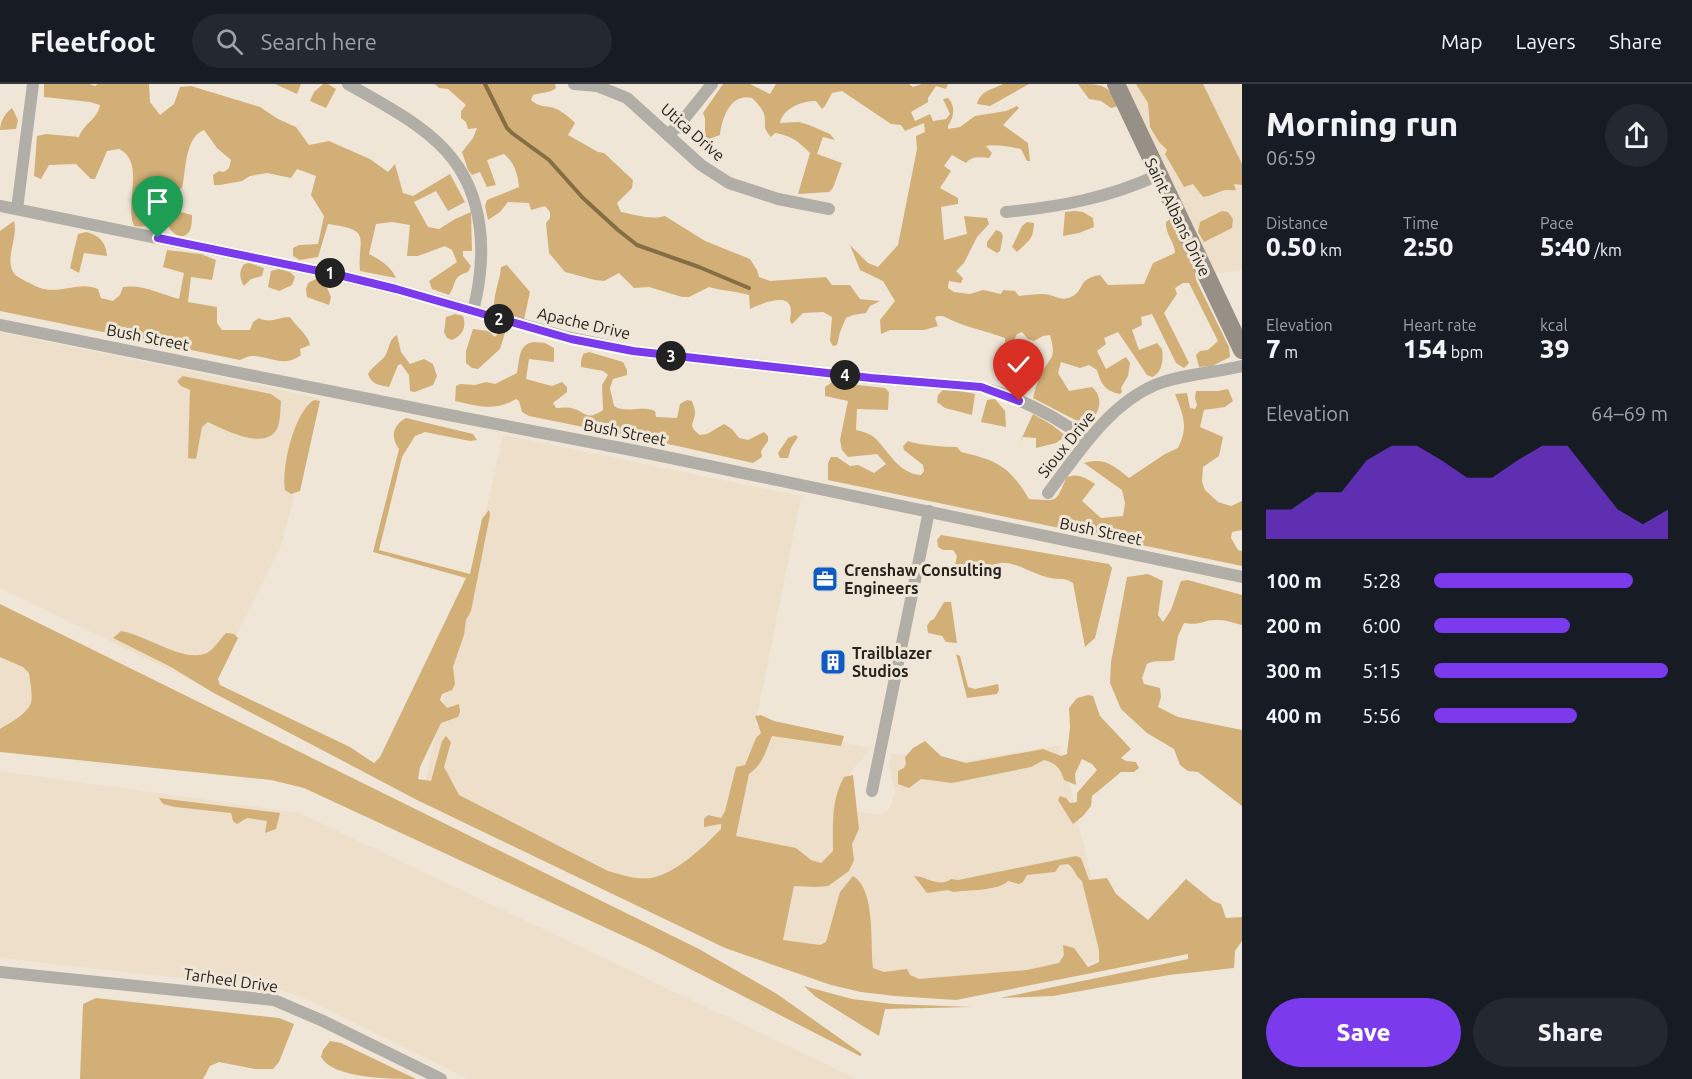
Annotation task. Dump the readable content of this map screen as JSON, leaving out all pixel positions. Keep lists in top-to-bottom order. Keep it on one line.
{"streets":{"street":["Utica Drive","Saint Albans Drive","Apache Drive","Bush Street","Sioux Drive","Tarheel Drive"]},"crossings":[["Apache Drive","Sioux Drive"]],"places":{"office":["Crenshaw Consulting Engineers"],"building":["Trailblazer Studios"]},"page":{"header":"Fleetfoot","search":"Search here","nav":["Map","Layers","Share"],"heading":["Morning run","06:59"],"stats":[["Distance","0.50 km"],["Time","2:50"],["Pace","5:40 /km"],["Elevation","7 m"],["Heart rate","154 bpm"],["kcal","39"]],"pins":["1","2","3","4"],"chart":["Elevation","64–69 m"],"list":[{"name":"100 m","note":"5:28"},{"name":"200 m","note":"6:00"},{"name":"300 m","note":"5:15"},{"name":"400 m","note":"5:56"}],"buttons":["Save","Share"]}}
